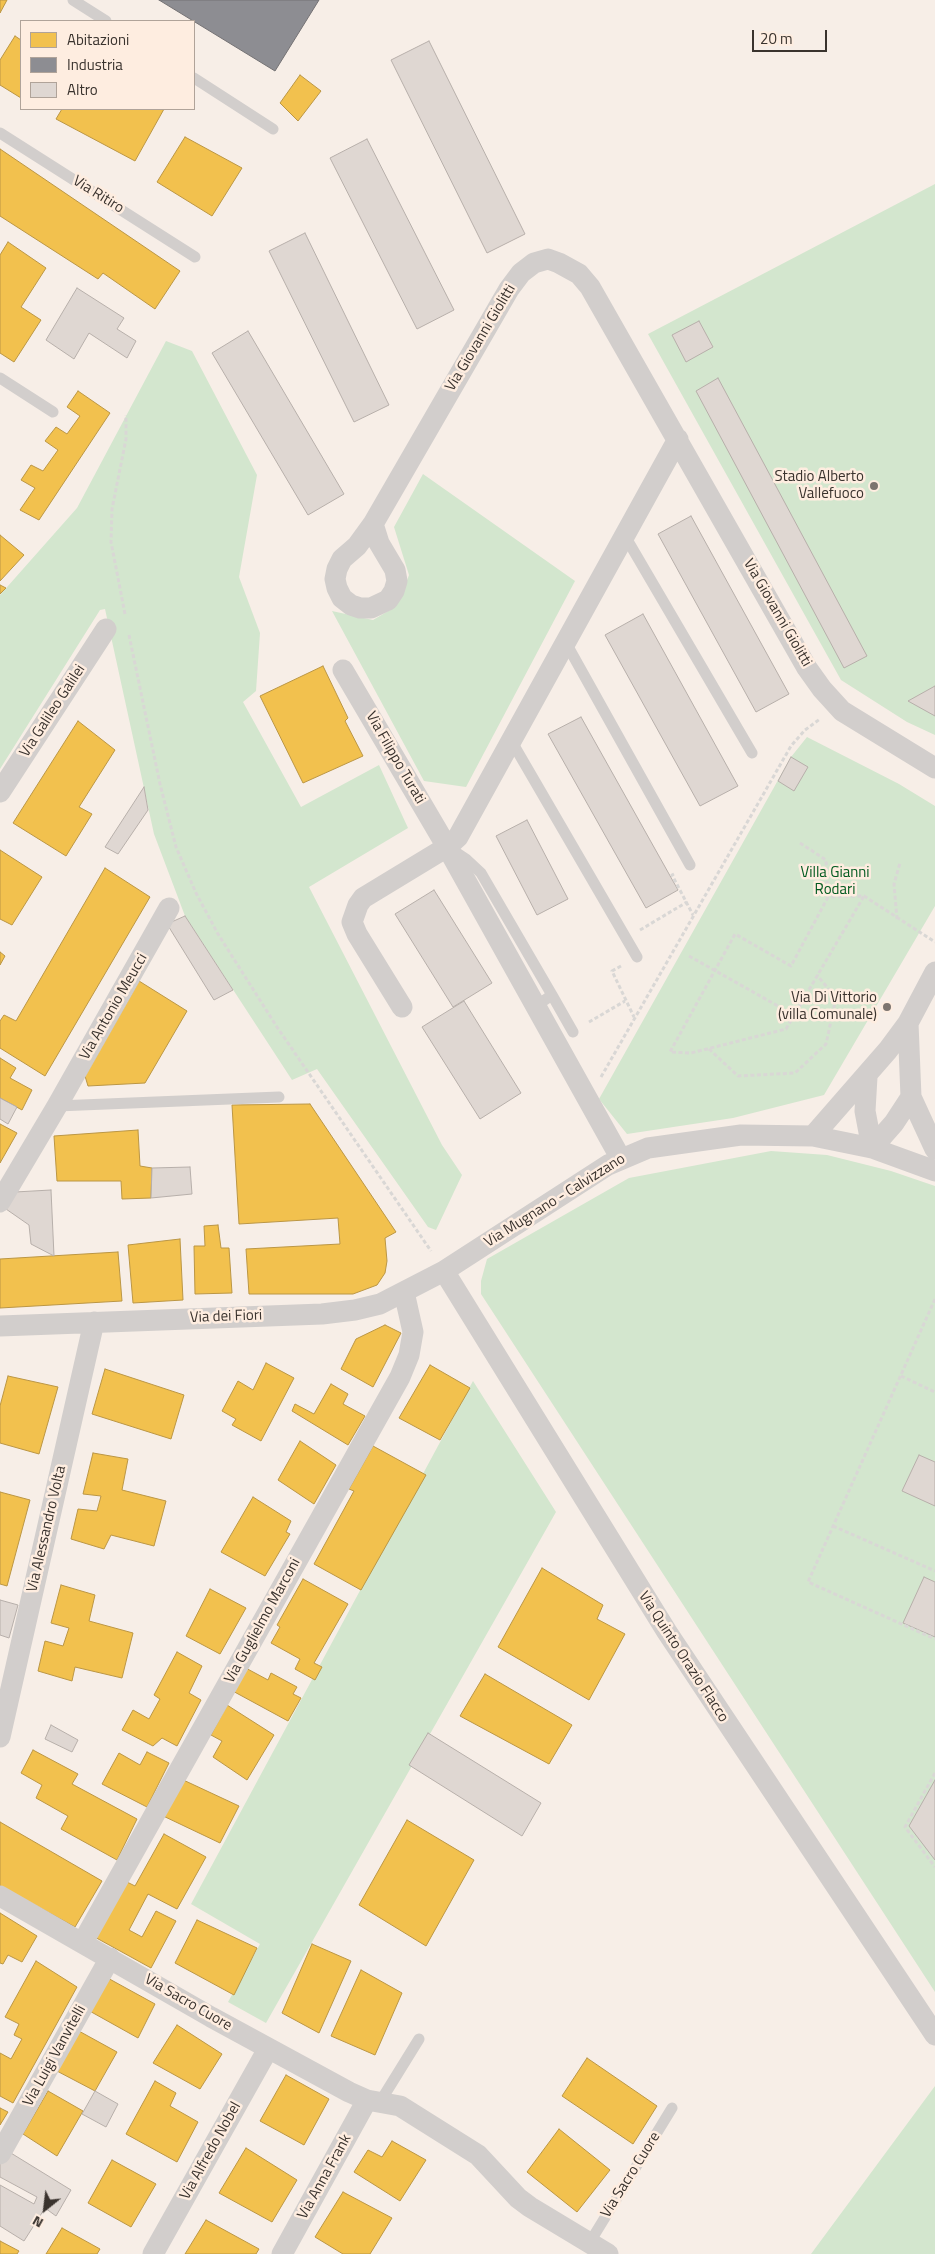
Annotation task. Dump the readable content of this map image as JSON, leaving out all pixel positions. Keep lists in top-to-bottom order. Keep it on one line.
{"streets":{"street":["Via Giovanni Giolitti","Via Galileo Galilei","Via Filippo Turati","Via Antonio Meucci","Via Mugnano - Calvizzano","Via dei Fiori","Via Alessandro Volta","Via Guglielmo Marconi","Via Quinto Orazio Flacco","Via Sacro Cuore","Via Luigi Vanvitelli","Via Alfredo Nobel","Via Anna Frank"],"lane":["Via Ritiro"]},"crossings":[["Via Filippo Turati","Via Mugnano - Calvizzano"],["Via Mugnano - Calvizzano","Via dei Fiori"],["Via Mugnano - Calvizzano","Via Quinto Orazio Flacco"],["Via dei Fiori","Via Alessandro Volta"],["Via dei Fiori","Via Guglielmo Marconi"],["Via dei Fiori","Via Quinto Orazio Flacco"],["Via Guglielmo Marconi","Via Sacro Cuore"],["Via Sacro Cuore","Via Luigi Vanvitelli"],["Via Sacro Cuore","Via Alfredo Nobel"],["Via Sacro Cuore","Via Anna Frank"]],"parks":["Villa Gianni Rodari"],"places":["Stadio Alberto Vallefuoco","Via Di Vittorio (villa Comunale)"],"legend":["Abitazioni","Industria","Altro"],"scale_bar":"20 m","north":"bottom left"}
